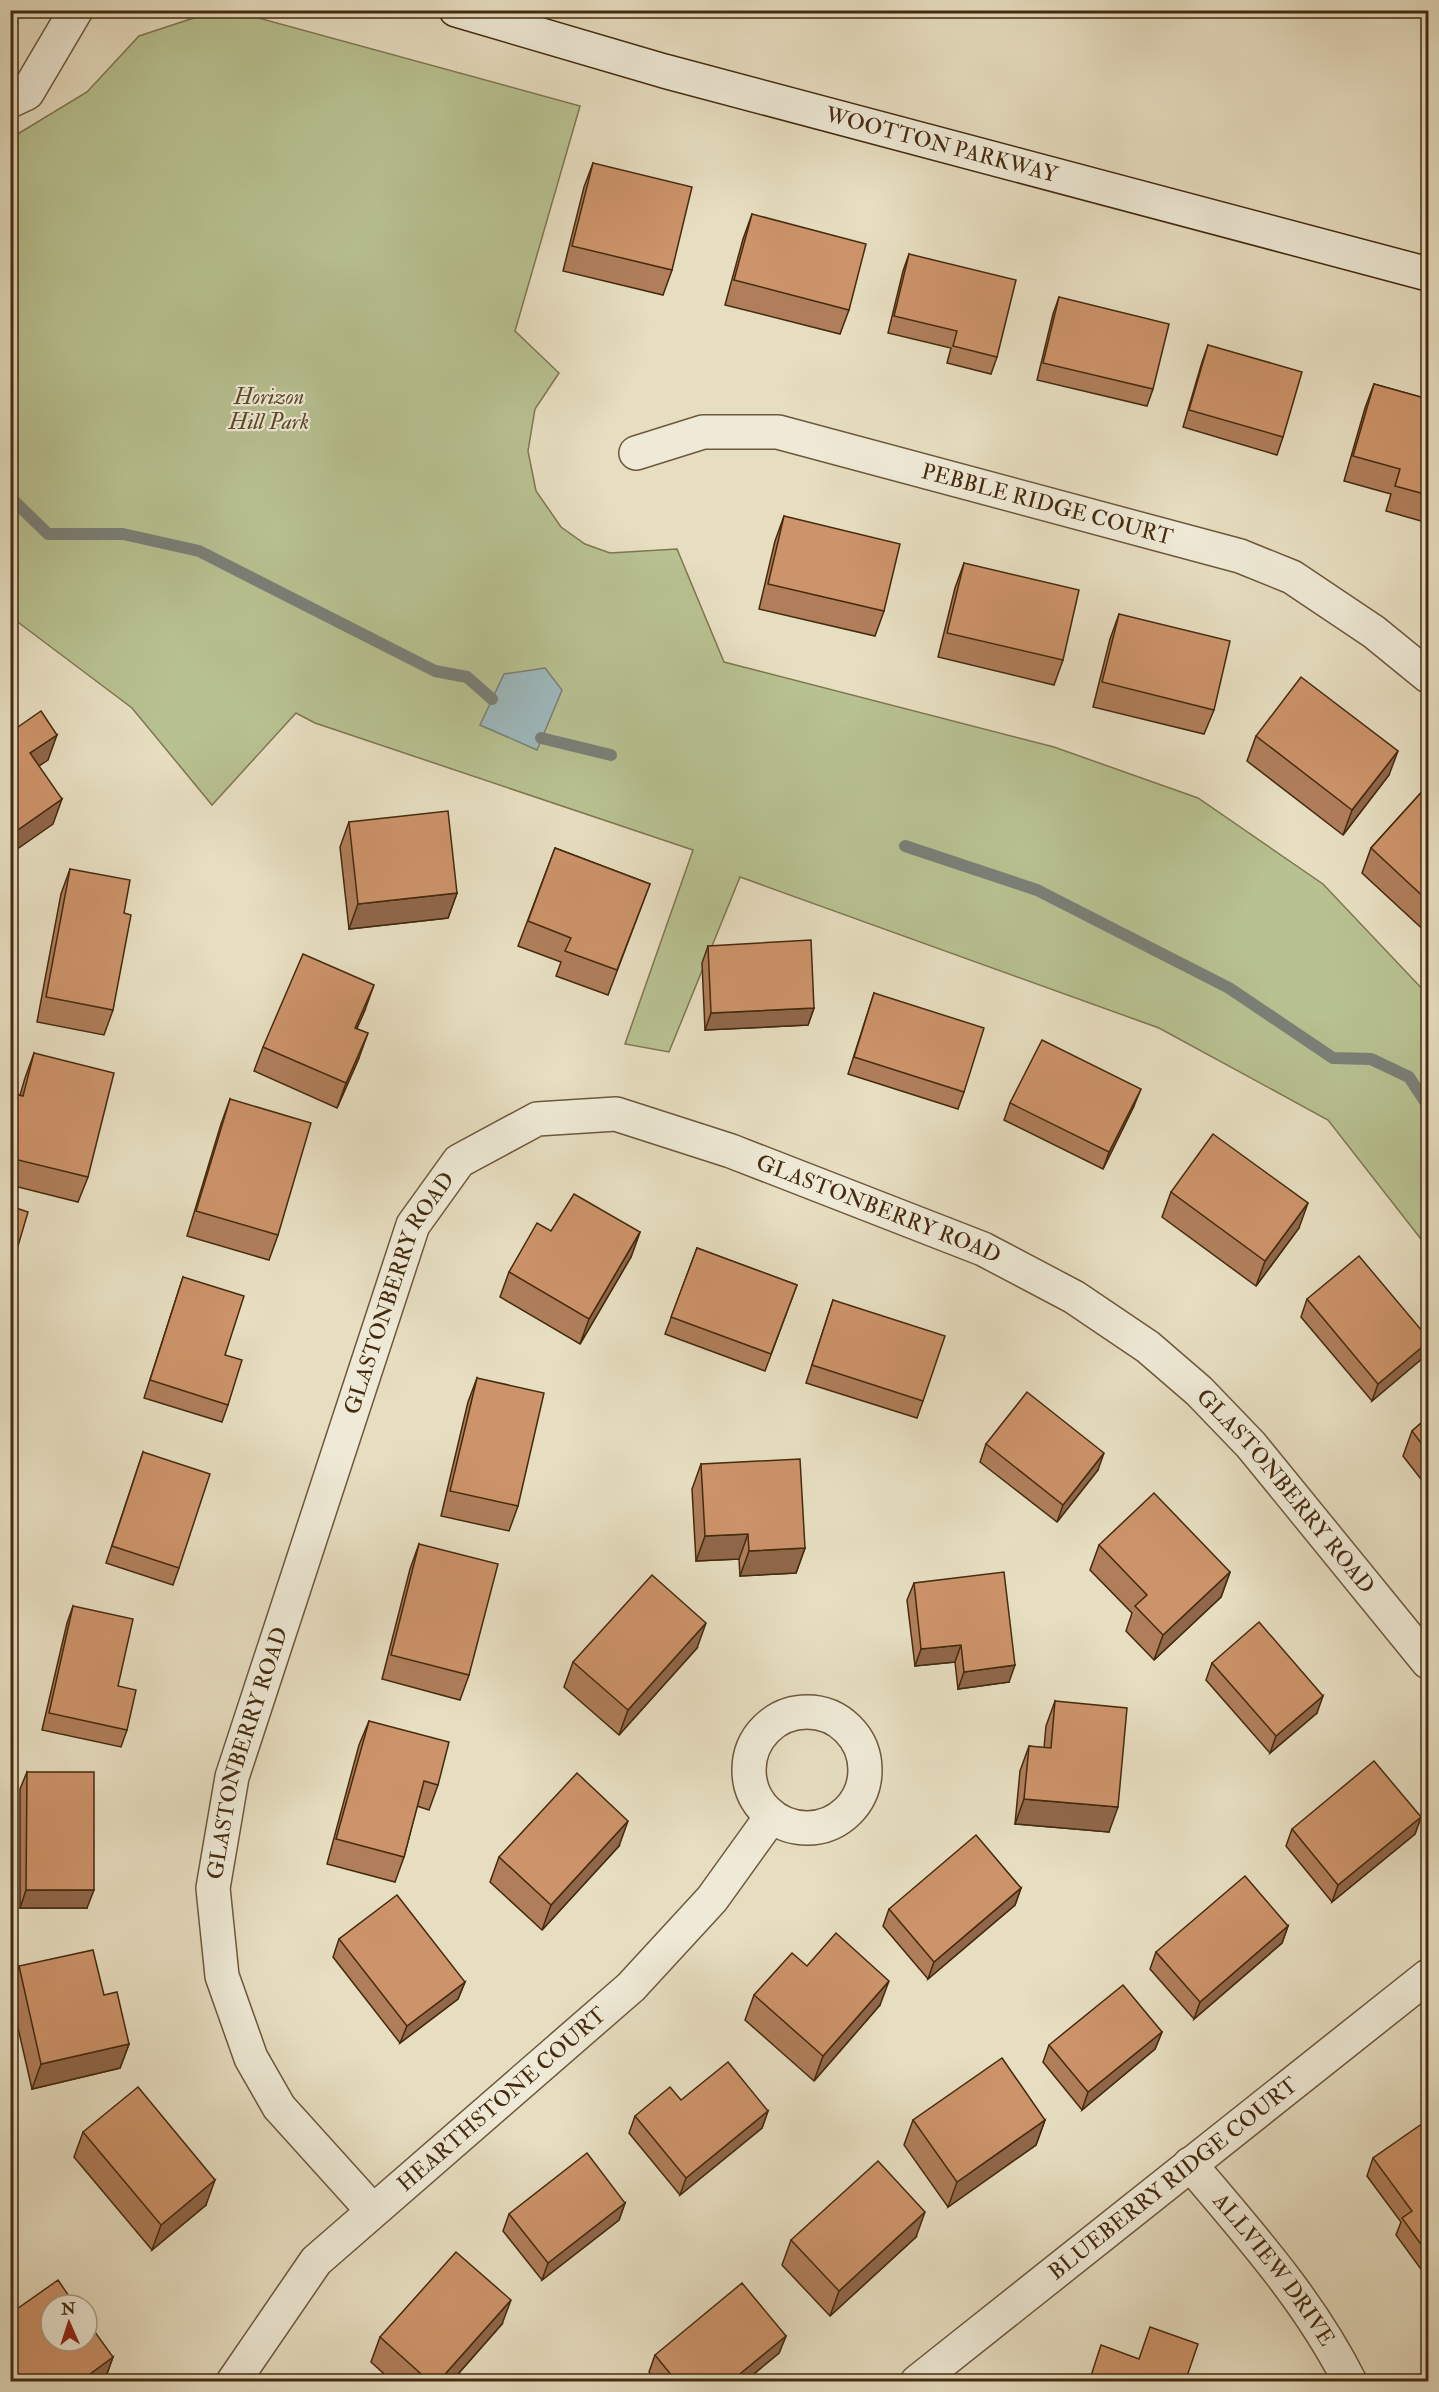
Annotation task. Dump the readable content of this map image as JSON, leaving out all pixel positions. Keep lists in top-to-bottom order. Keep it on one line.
{"streets":{"street":["WOOTTON PARKWAY","PEBBLE RIDGE COURT","GLASTONBERRY ROAD","HEARTHSTONE COURT","BLUEBERRY RIDGE COURT","ALLVIEW DRIVE"]},"crossings":[["GLASTONBERRY ROAD","HEARTHSTONE COURT"],["BLUEBERRY RIDGE COURT","ALLVIEW DRIVE"]],"parks":["Horizon Hill Park"],"north":"top"}
